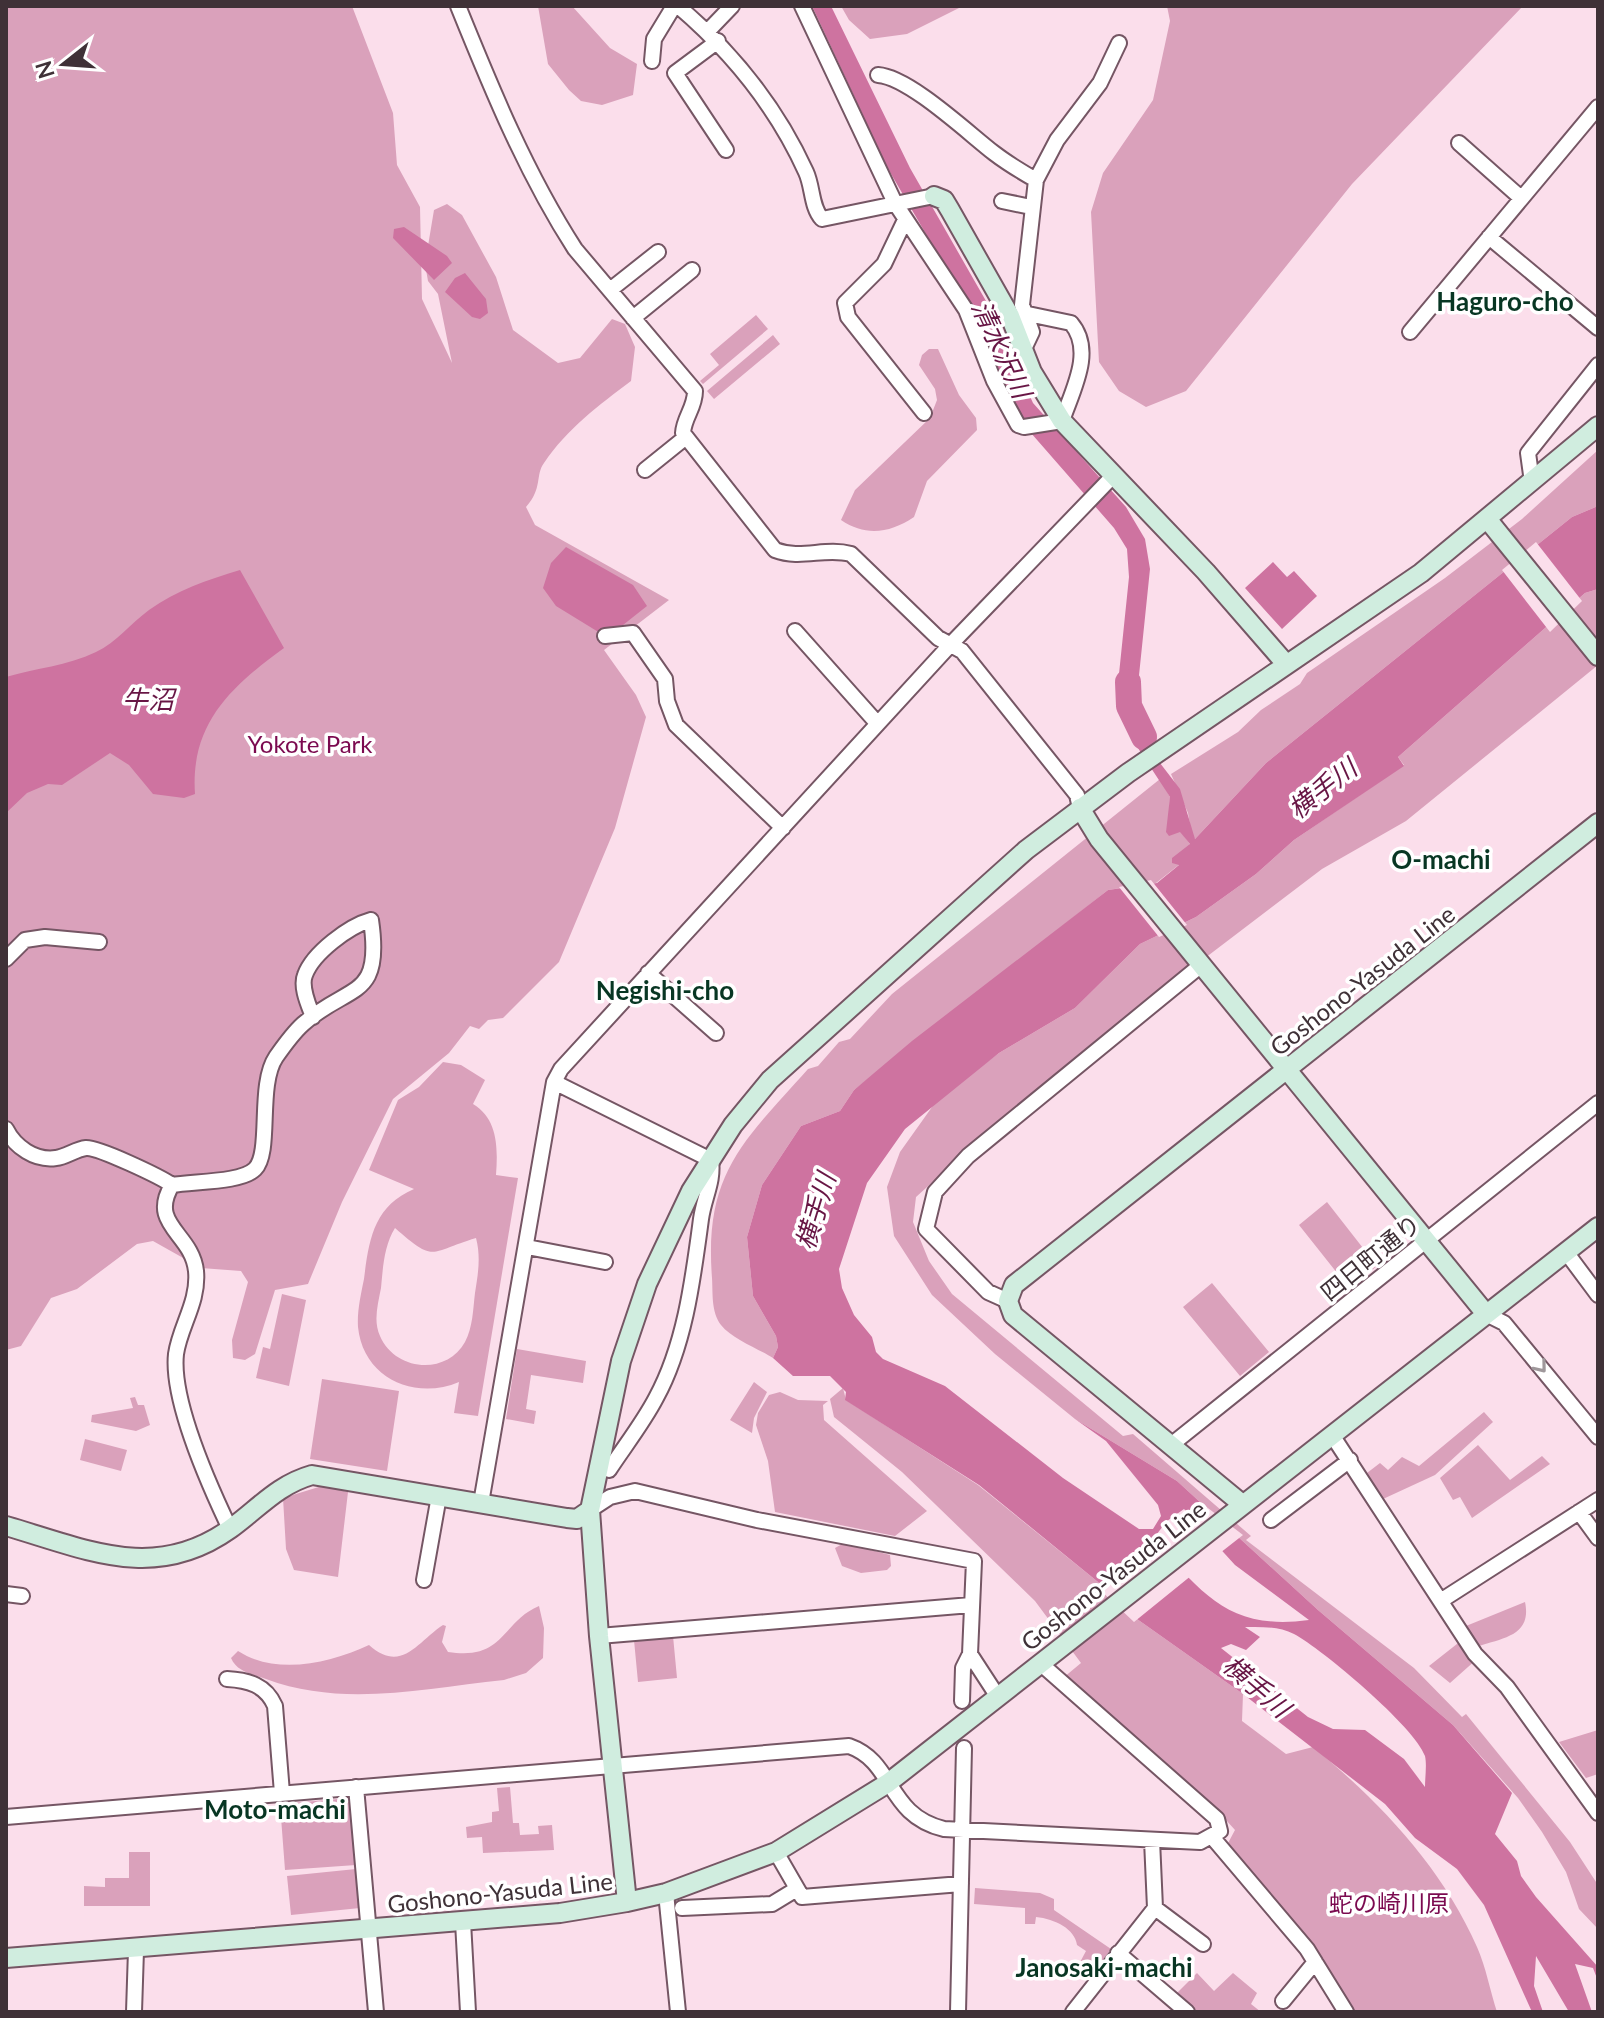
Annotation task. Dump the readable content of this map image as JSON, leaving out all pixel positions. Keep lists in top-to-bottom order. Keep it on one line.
{"streets":{"street":["Goshono-Yasuda Line","四日町通り"]},"crossings":[["Goshono-Yasuda Line","四日町通り"]],"districts":["Haguro-cho","O-machi","Negishi-cho","Moto-machi","Janosaki-machi"],"water":["清水沢川","牛沼","横手川"],"parks":["Yokote Park","蛇の崎川原"],"north":"left"}
